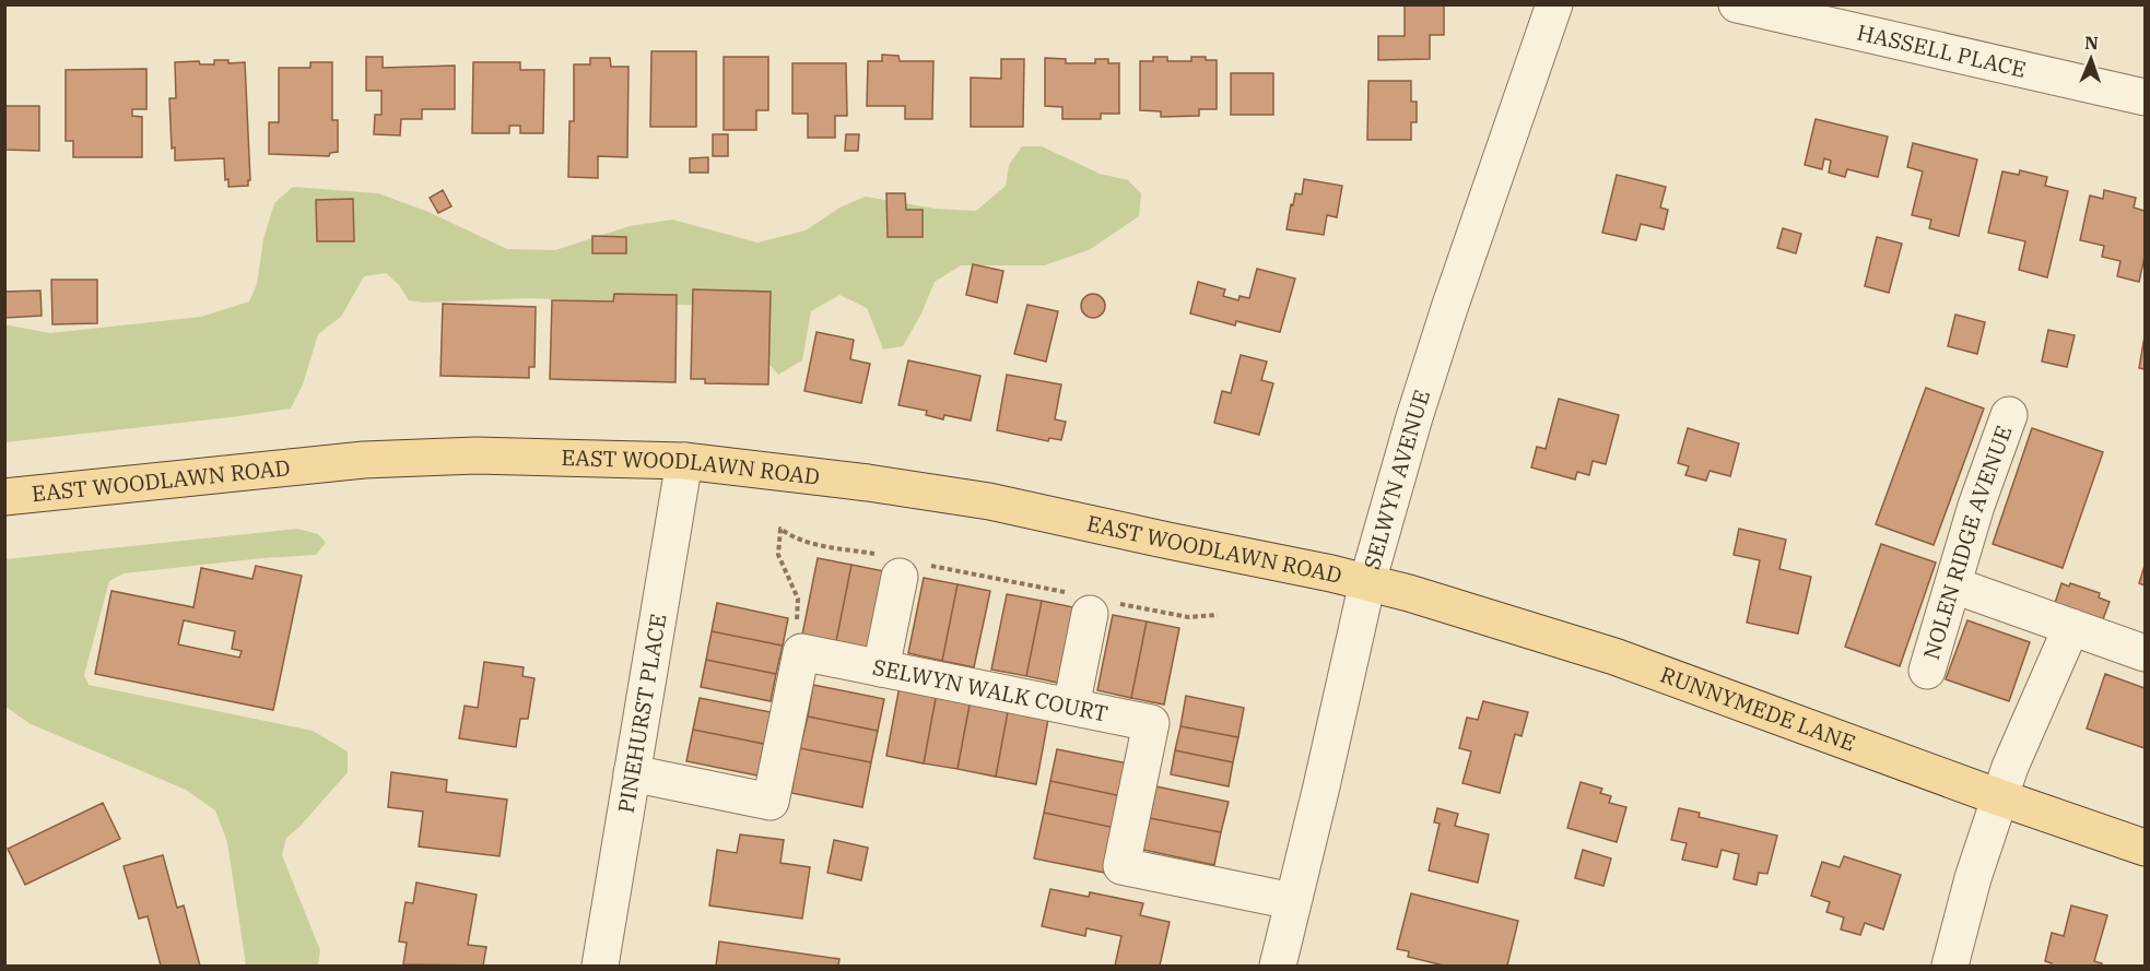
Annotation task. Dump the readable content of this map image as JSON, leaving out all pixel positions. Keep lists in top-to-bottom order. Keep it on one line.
{"streets":{"main road":["EAST WOODLAWN ROAD","RUNNYMEDE LANE"],"street":["HASSELL PLACE","SELWYN AVENUE","NOLEN RIDGE AVENUE","SELWYN WALK COURT","PINEHURST PLACE"]},"crossings":[["EAST WOODLAWN ROAD","SELWYN AVENUE"],["EAST WOODLAWN ROAD","RUNNYMEDE LANE"],["EAST WOODLAWN ROAD","PINEHURST PLACE"],["SELWYN AVENUE","SELWYN WALK COURT"],["SELWYN AVENUE","RUNNYMEDE LANE"]],"north":"top"}
